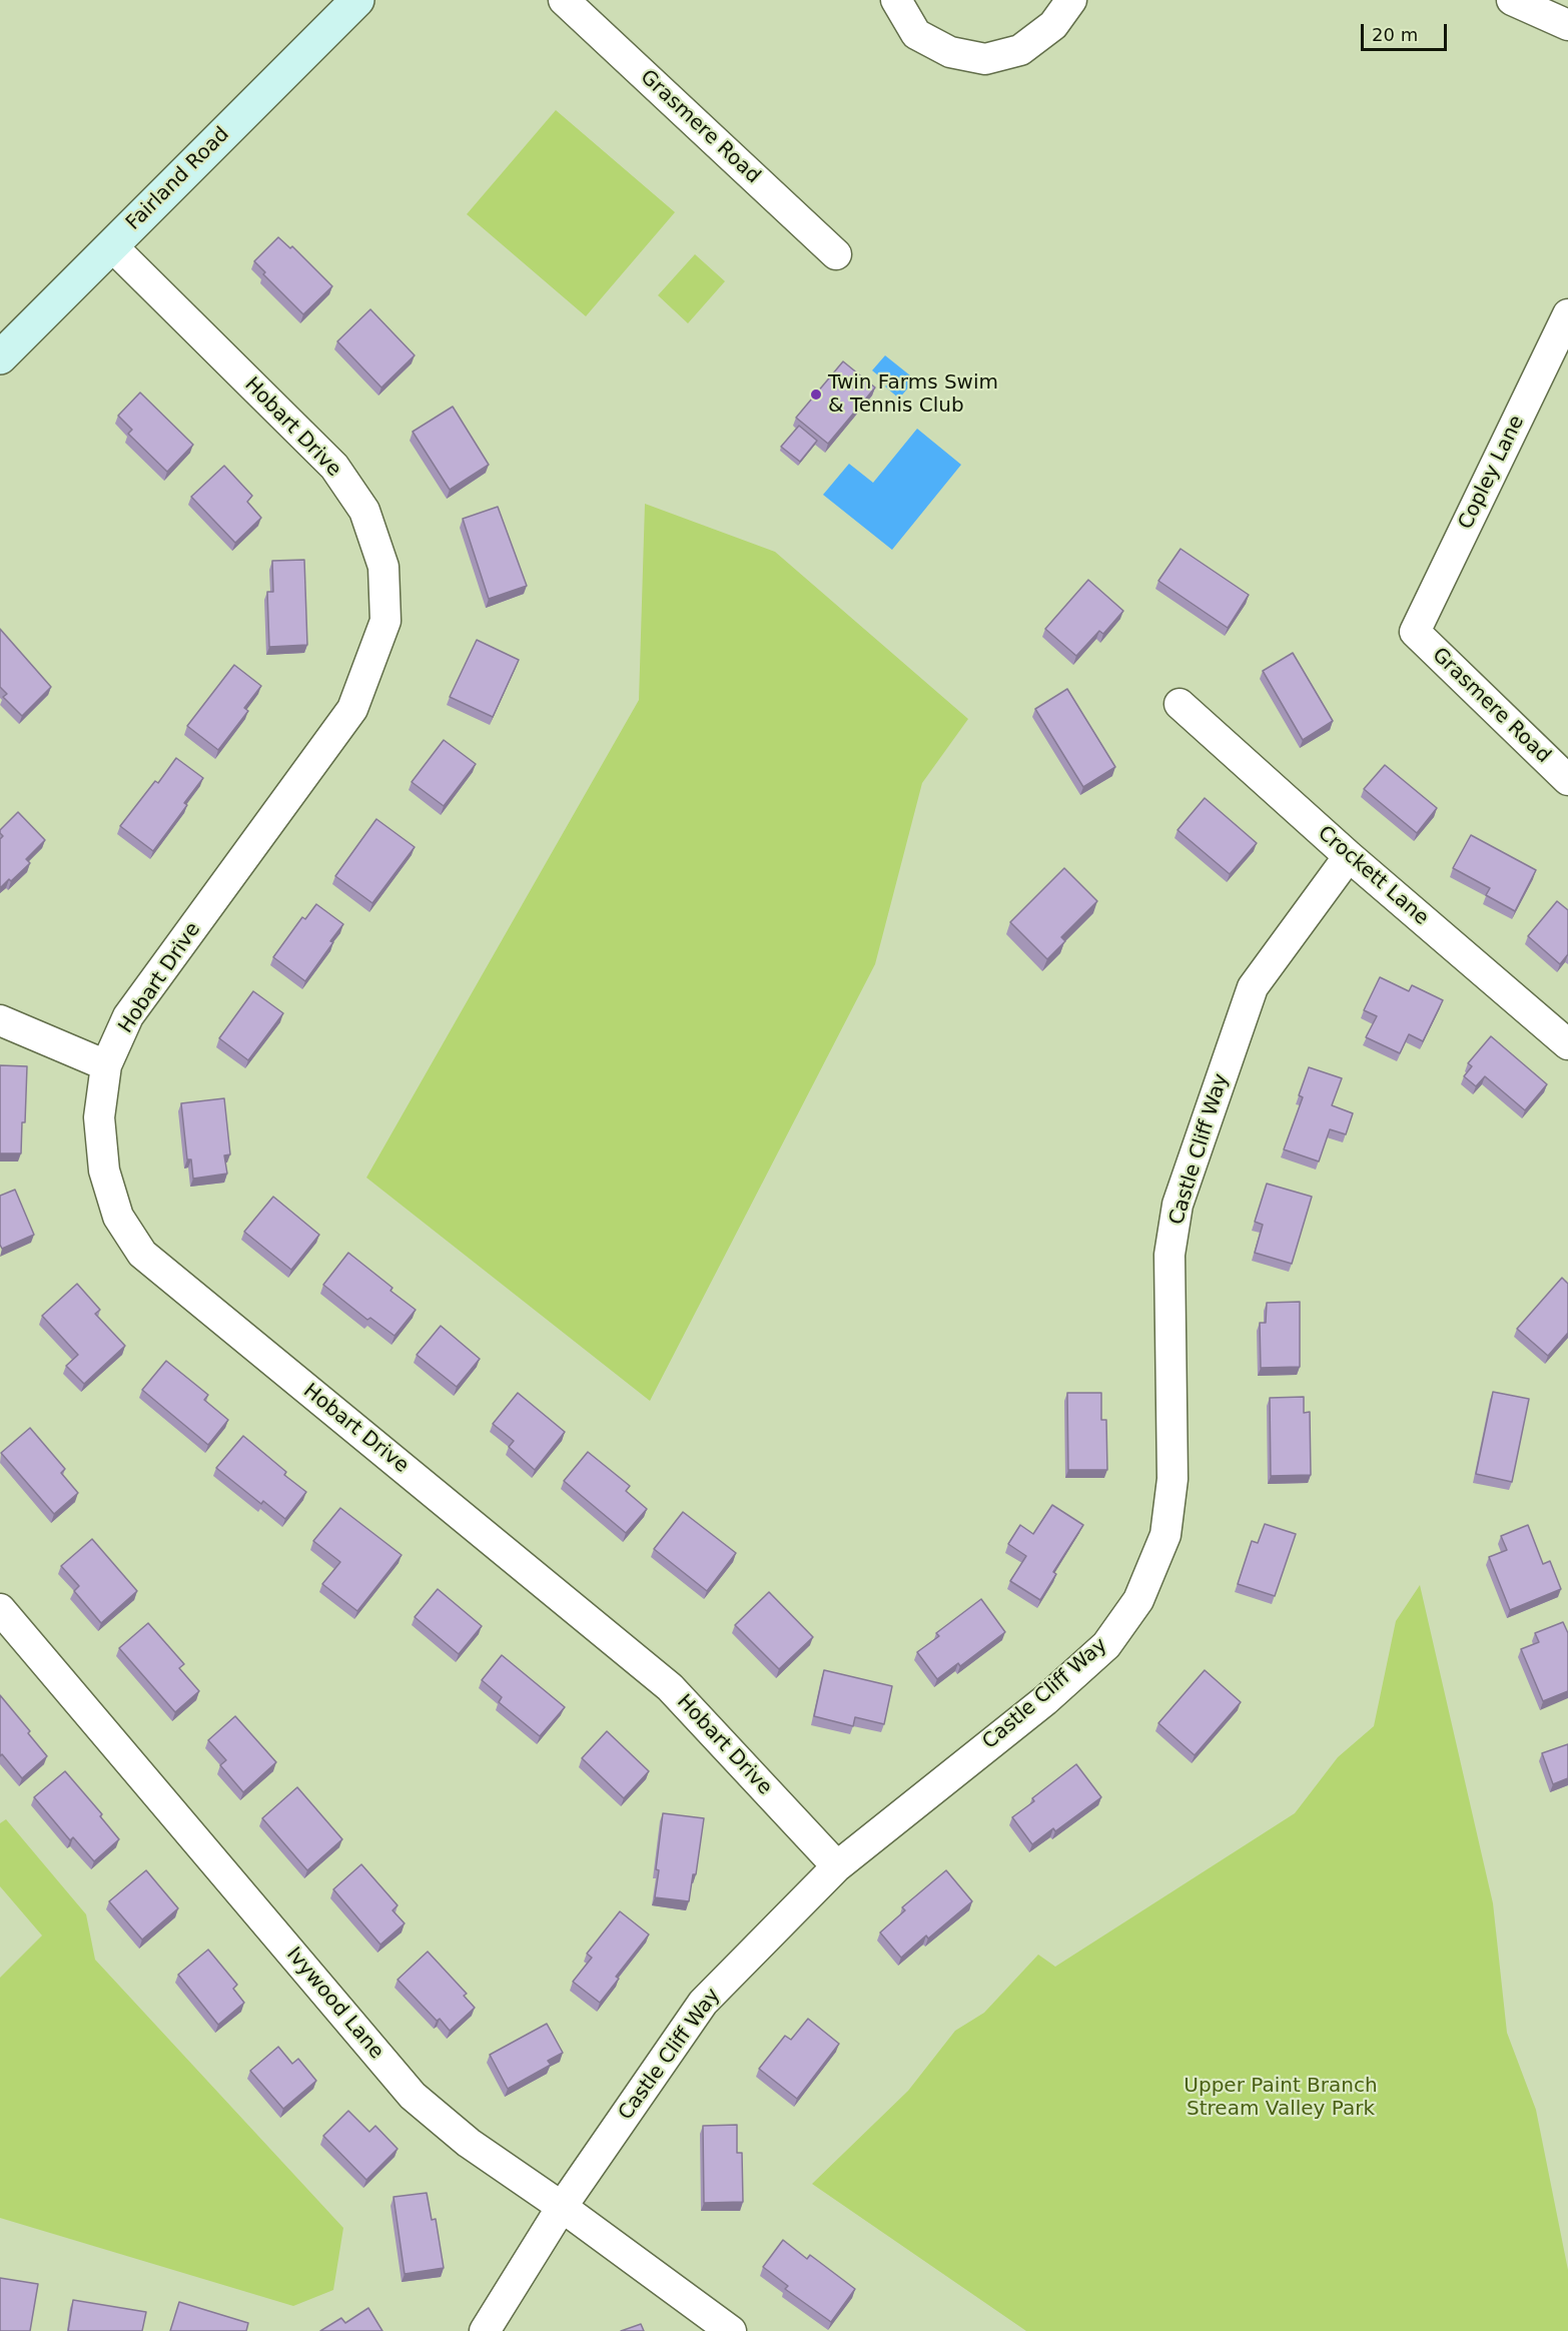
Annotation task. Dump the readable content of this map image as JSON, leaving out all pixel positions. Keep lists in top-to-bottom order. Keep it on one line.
{"streets":{"main road":["Fairland Road"],"street":["Grasmere Road","Hobart Drive","Copley Lane","Crockett Lane","Castle Cliff Way","Ivywood Lane"]},"crossings":[["Grasmere Road","Copley Lane"],["Fairland Road","Hobart Drive"],["Hobart Drive","Castle Cliff Way"],["Crockett Lane","Castle Cliff Way"],["Castle Cliff Way","Ivywood Lane"]],"parks":["Upper Paint Branch Stream Valley Park"],"places":["Twin Farms Swim & Tennis Club"],"scale_bar":"20 m"}
